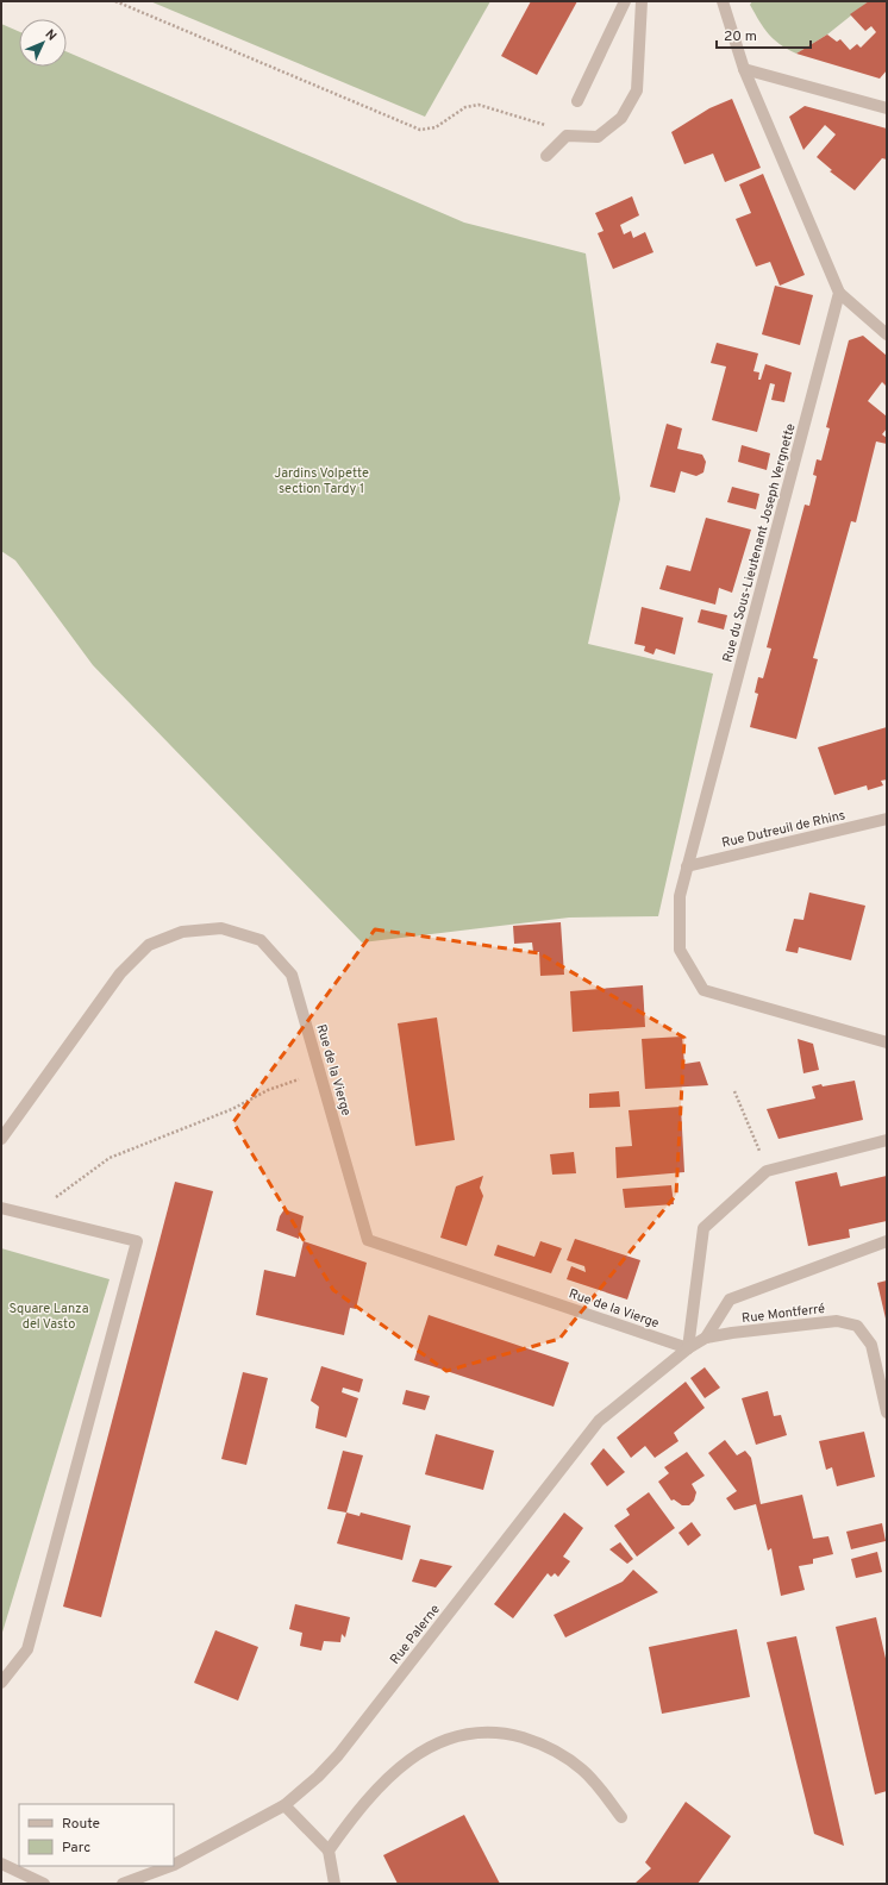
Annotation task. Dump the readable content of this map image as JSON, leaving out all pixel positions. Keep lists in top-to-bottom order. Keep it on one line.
{"streets":{"street":["Rue du Sous-Lieutenant Joseph Vergnette","Rue Dutreuil de Rhins","Rue de la Vierge","Rue Montferré","Rue Palerne"]},"crossings":[["Rue du Sous-Lieutenant Joseph Vergnette","Rue Dutreuil de Rhins"],["Rue de la Vierge","Rue Montferré"],["Rue de la Vierge","Rue Palerne"],["Rue Montferré","Rue Palerne"]],"parks":["Jardins Volpette section Tardy 1","Square Lanza del Vasto"],"legend":["Route","Parc"],"scale_bar":"20 m","north":"top right"}
